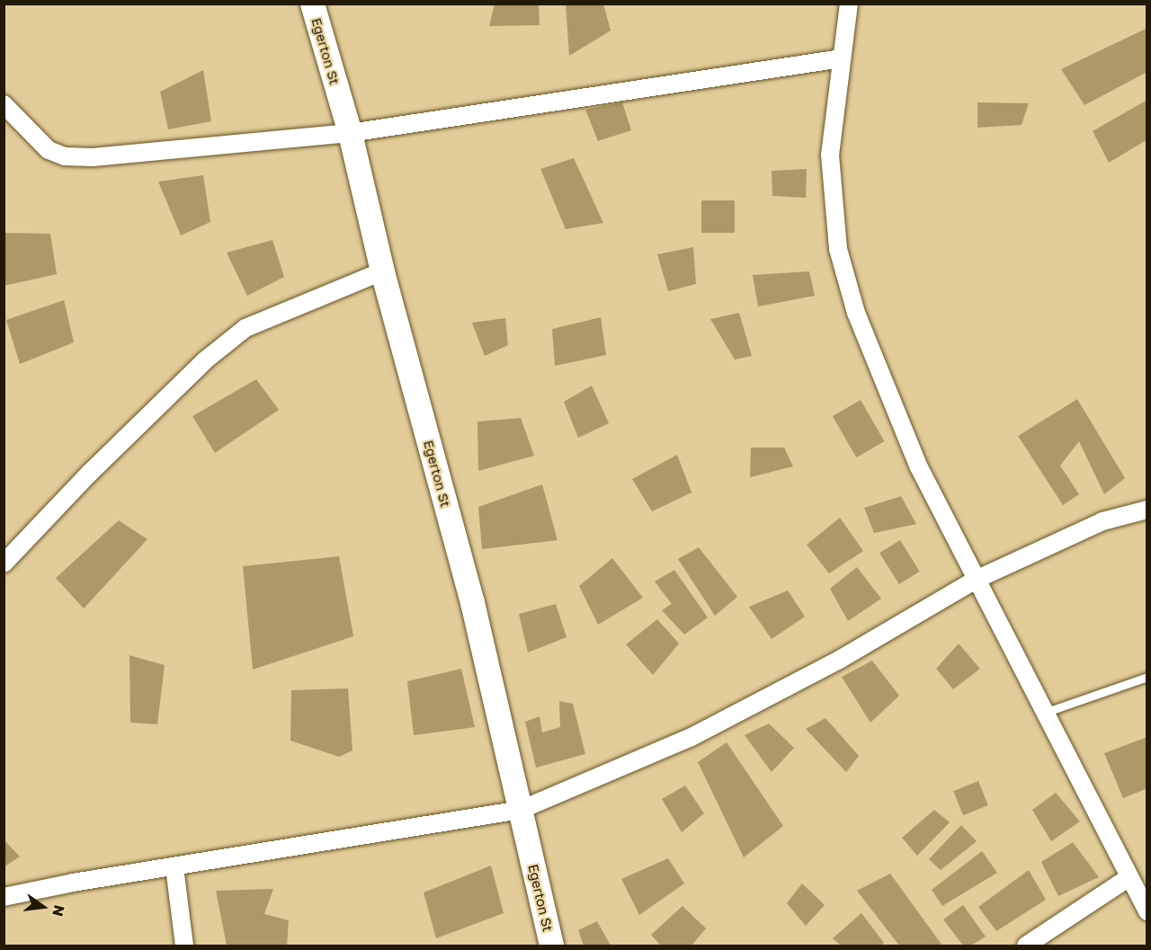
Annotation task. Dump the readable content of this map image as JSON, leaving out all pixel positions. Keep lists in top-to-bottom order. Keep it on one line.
{"streets":{"street":["Egerton St"]},"north":"right"}
